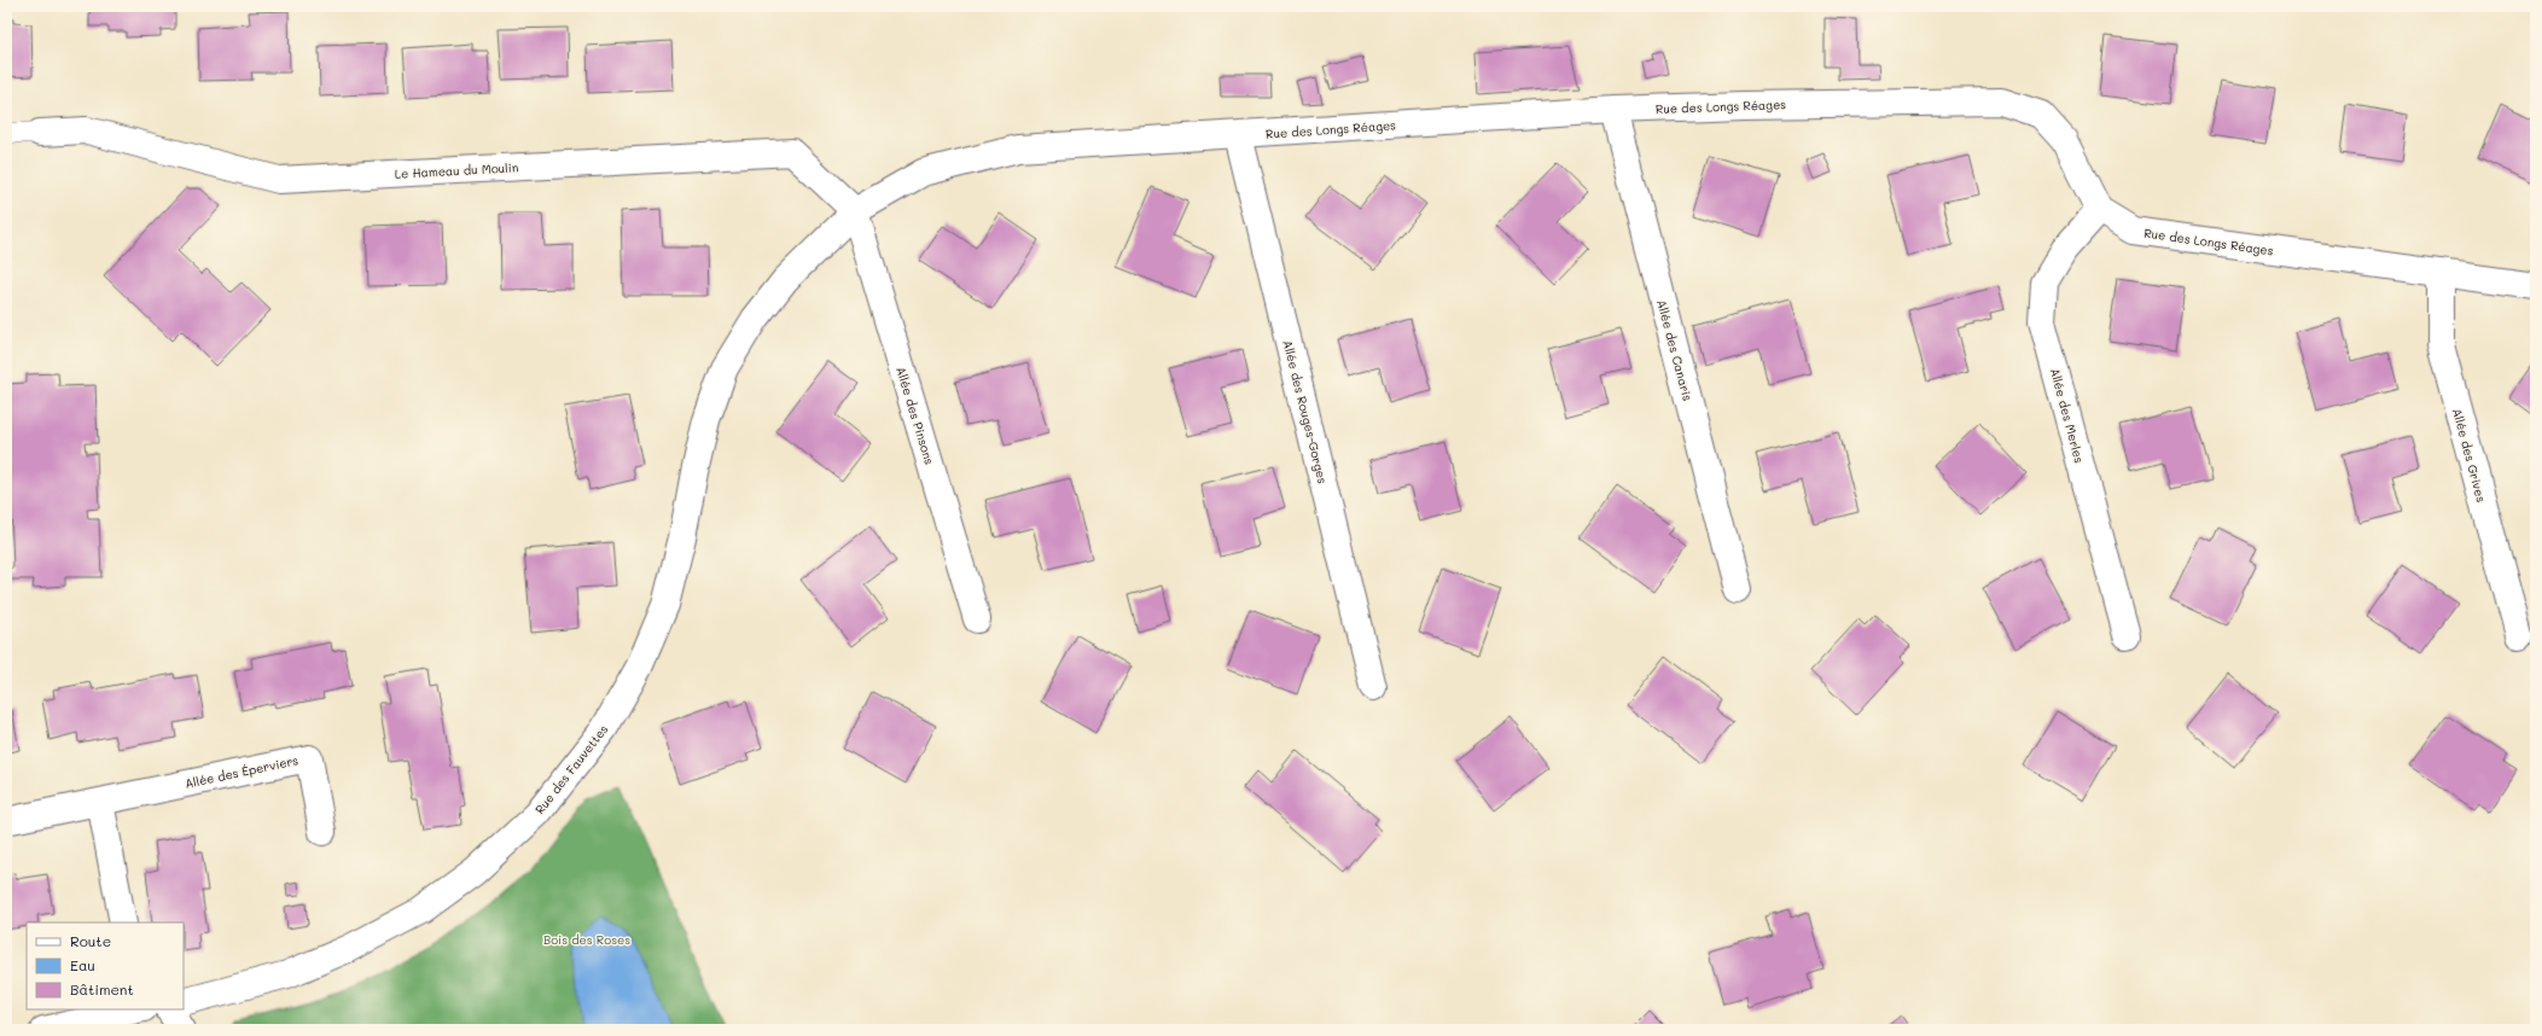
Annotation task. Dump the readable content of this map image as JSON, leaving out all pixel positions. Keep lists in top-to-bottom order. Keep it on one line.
{"streets":{"street":["Rue des Longs Réages","Le Hameau du Moulin","Allée des Canaris","Allée des Rouges-Gorges","Allée des Pinsons","Allée des Merles","Allée des Grives","Rue des Fauvettes","Allée des Éperviers"]},"crossings":[["Rue des Longs Réages","Le Hameau du Moulin"],["Rue des Longs Réages","Allée des Canaris"],["Rue des Longs Réages","Allée des Rouges-Gorges"],["Rue des Longs Réages","Allée des Pinsons"],["Rue des Longs Réages","Allée des Merles"],["Rue des Longs Réages","Allée des Grives"],["Rue des Longs Réages","Rue des Fauvettes"],["Le Hameau du Moulin","Allée des Pinsons"],["Le Hameau du Moulin","Rue des Fauvettes"],["Allée des Pinsons","Rue des Fauvettes"]],"parks":["Bois des Roses"],"legend":["Route","Eau","Bâtiment"]}
